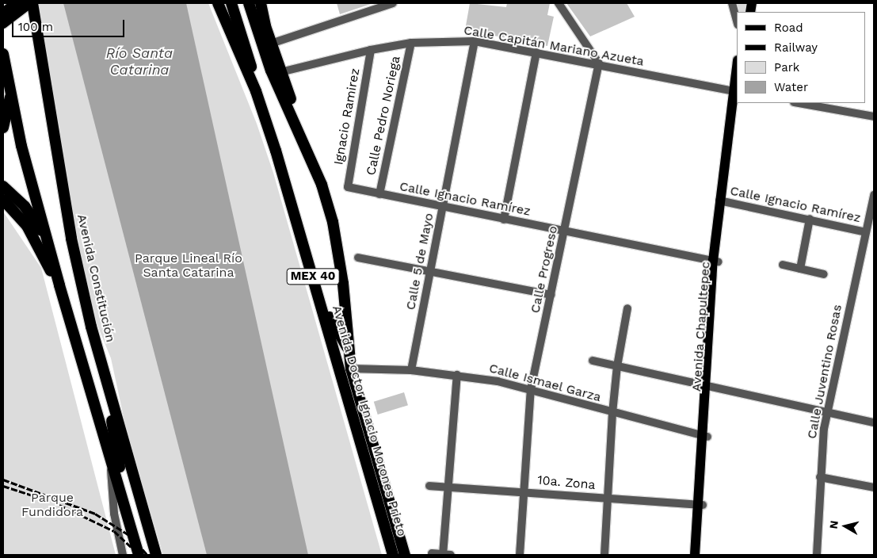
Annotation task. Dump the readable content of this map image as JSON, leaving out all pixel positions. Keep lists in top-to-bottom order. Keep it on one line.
{"streets":{"highway":["MEX 40","Avenida Constitución","Avenida Doctor Ignacio Morones Prieto"],"main road":["Avenida Chapultepec"],"street":["Calle Capitán Mariano Azueta","Calle Pedro Noriega","Ignacio Ramirez","Calle Ignacio Ramírez","Calle 5 de Mayo","Calle Progreso","Calle Juventino Rosas","Calle Ismael Garza","10a. Zona"]},"crossings":[["Calle Capitán Mariano Azueta","Calle Pedro Noriega"],["Calle Capitán Mariano Azueta","Ignacio Ramirez"],["Calle Capitán Mariano Azueta","Calle 5 de Mayo"],["Calle Capitán Mariano Azueta","Calle Progreso"],["Calle Capitán Mariano Azueta","Avenida Chapultepec"],["Calle Capitán Mariano Azueta","Avenida Doctor Ignacio Morones Prieto"],["Calle Pedro Noriega","Calle Ignacio Ramírez"],["Ignacio Ramirez","Calle Ignacio Ramírez"],["Calle Ignacio Ramírez","Calle 5 de Mayo"],["Calle Ignacio Ramírez","Calle Progreso"],["Calle Ignacio Ramírez","Avenida Chapultepec"],["Calle Ignacio Ramírez","Calle Juventino Rosas"],["Calle 5 de Mayo","Calle Ismael Garza"],["Calle Progreso","Calle Ismael Garza"],["Calle Progreso","10a. Zona"],["Avenida Chapultepec","Calle Ismael Garza"],["Avenida Chapultepec","10a. Zona"],["Calle Ismael Garza","Avenida Doctor Ignacio Morones Prieto"]],"water":["Río Santa Catarina"],"parks":["Parque Lineal Río Santa Catarina","Parque Fundidora"],"legend":["Road","Railway","Park","Water"],"scale_bar":"100 m","north":"left"}
